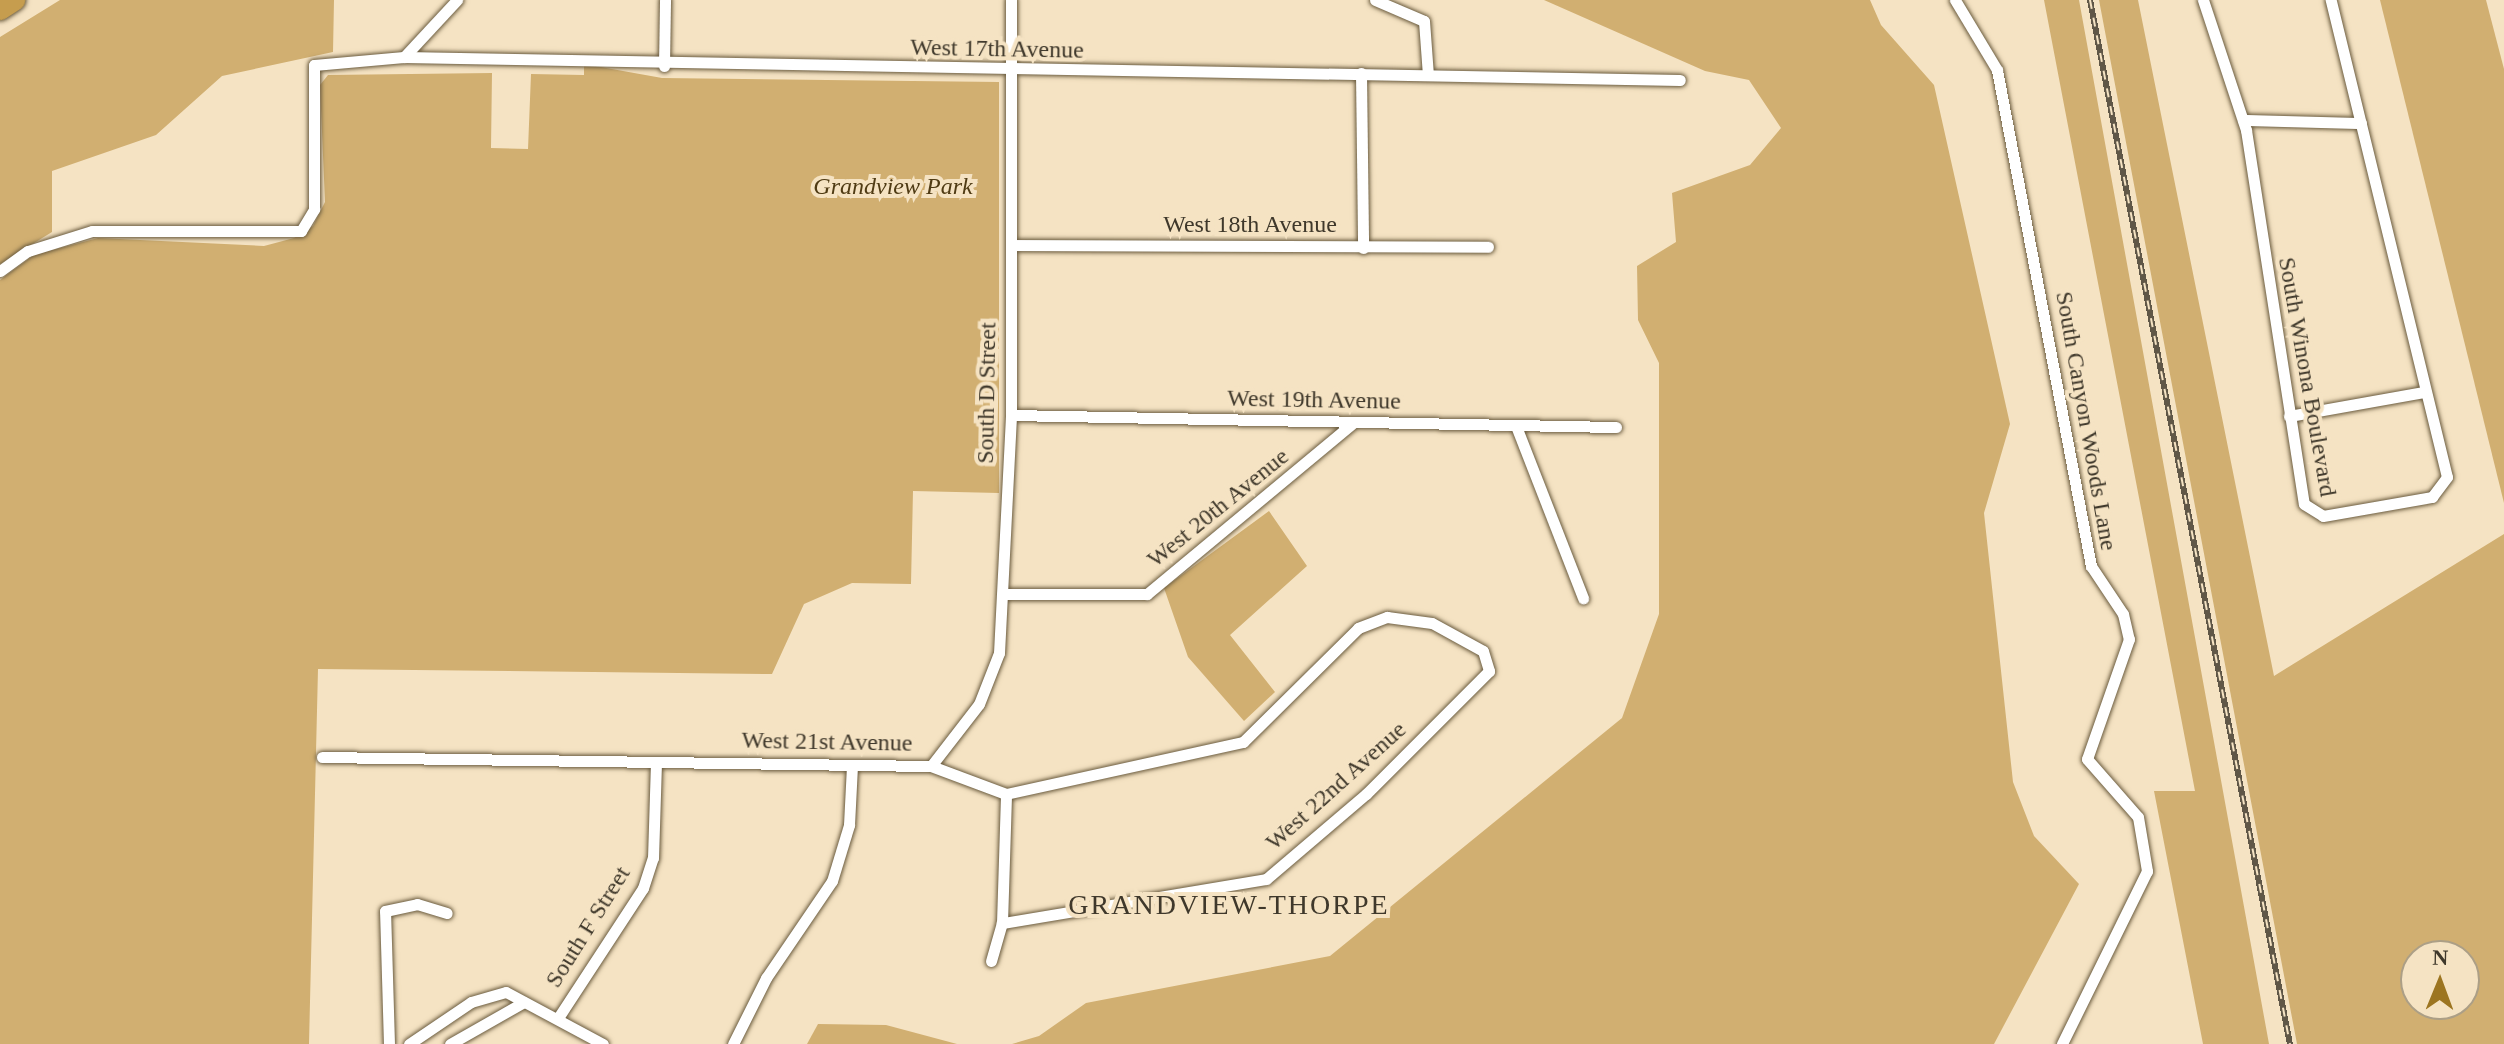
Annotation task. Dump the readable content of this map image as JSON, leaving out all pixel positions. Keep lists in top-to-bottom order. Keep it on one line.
{"streets":{"street":["West 17th Avenue","West 18th Avenue","South Winona Boulevard","South D Street","West 19th Avenue","South Canyon Woods Lane","West 20th Avenue","West 21st Avenue","West 22nd Avenue","South F Street"]},"crossings":[["West 17th Avenue","South D Street"],["West 18th Avenue","South D Street"],["South D Street","West 19th Avenue"],["South D Street","West 20th Avenue"],["South D Street","West 21st Avenue"],["West 19th Avenue","West 20th Avenue"],["West 21st Avenue","West 22nd Avenue"],["West 21st Avenue","South F Street"]],"districts":["GRANDVIEW-THORPE"],"parks":["Grandview Park"],"north":"top"}
